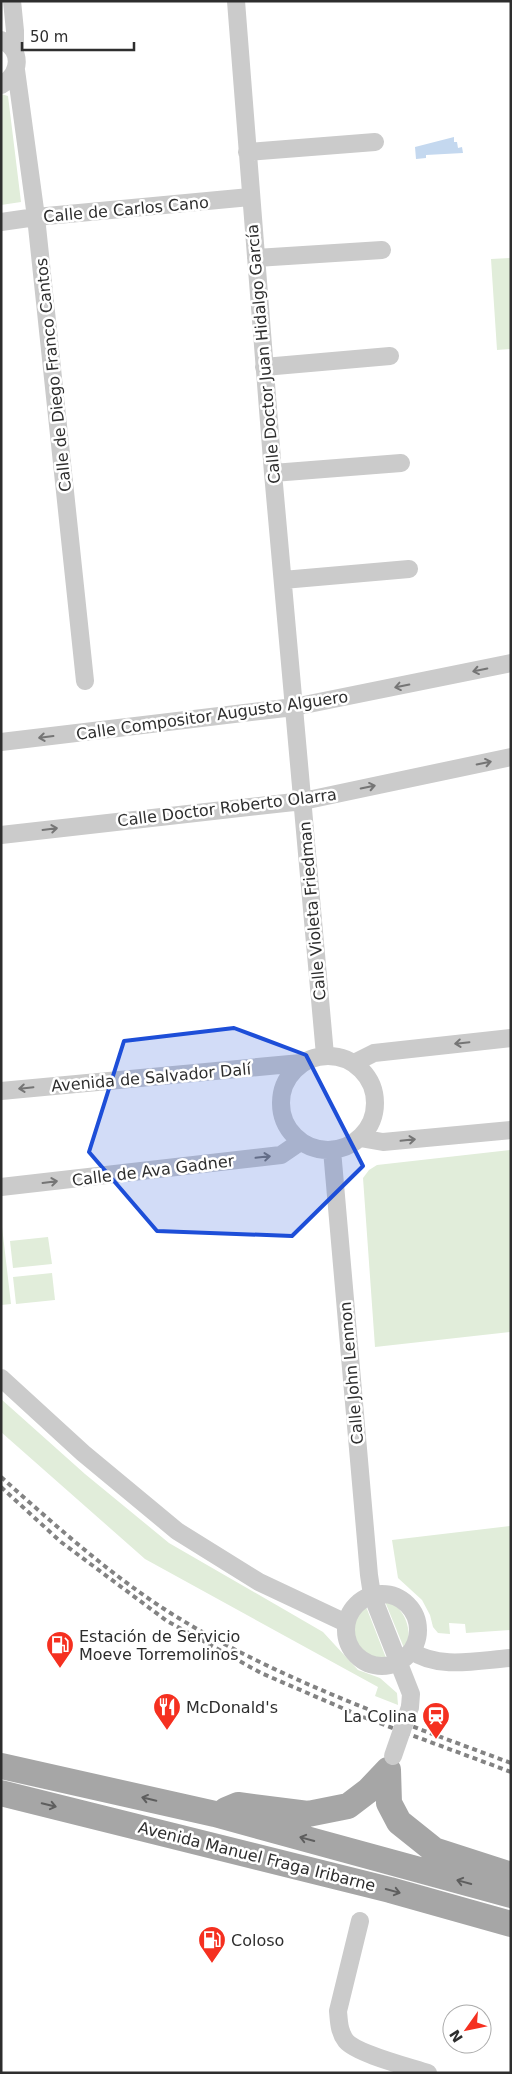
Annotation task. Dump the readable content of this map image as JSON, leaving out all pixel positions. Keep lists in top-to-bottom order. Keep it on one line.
{"streets":{"main road":["Avenida Manuel Fraga Iribarne"],"street":["Calle de Carlos Cano","Calle Doctor Juan Hidalgo García","Calle de Diego Franco Cantos","Calle Compositor Augusto Alguero","Calle Doctor Roberto Olarra","Calle Violeta Friedman","Avenida de Salvador Dalí","Calle de Ava Gadner","Calle John Lennon"]},"crossings":[["Calle de Carlos Cano","Calle Doctor Juan Hidalgo García"],["Calle de Carlos Cano","Calle de Diego Franco Cantos"],["Calle Doctor Juan Hidalgo García","Calle Compositor Augusto Alguero"],["Calle Doctor Juan Hidalgo García","Calle Violeta Friedman"],["Calle Compositor Augusto Alguero","Calle Violeta Friedman"],["Calle Doctor Roberto Olarra","Calle Violeta Friedman"],["Calle Violeta Friedman","Avenida de Salvador Dalí"],["Calle Violeta Friedman","Calle de Ava Gadner"],["Calle Violeta Friedman","Calle John Lennon"],["Avenida de Salvador Dalí","Calle de Ava Gadner"],["Avenida de Salvador Dalí","Calle John Lennon"],["Calle de Ava Gadner","Calle John Lennon"]],"one_way":["Calle Compositor Augusto Alguero","Calle Doctor Roberto Olarra","Avenida de Salvador Dalí","Calle de Ava Gadner"],"places":{"fuel station":["Estación de Servicio Moeve Torremolinos","Coloso"],"restaurant":["McDonald's"],"station":["La Colina"]},"scale_bar":"50 m","north":"bottom left"}
